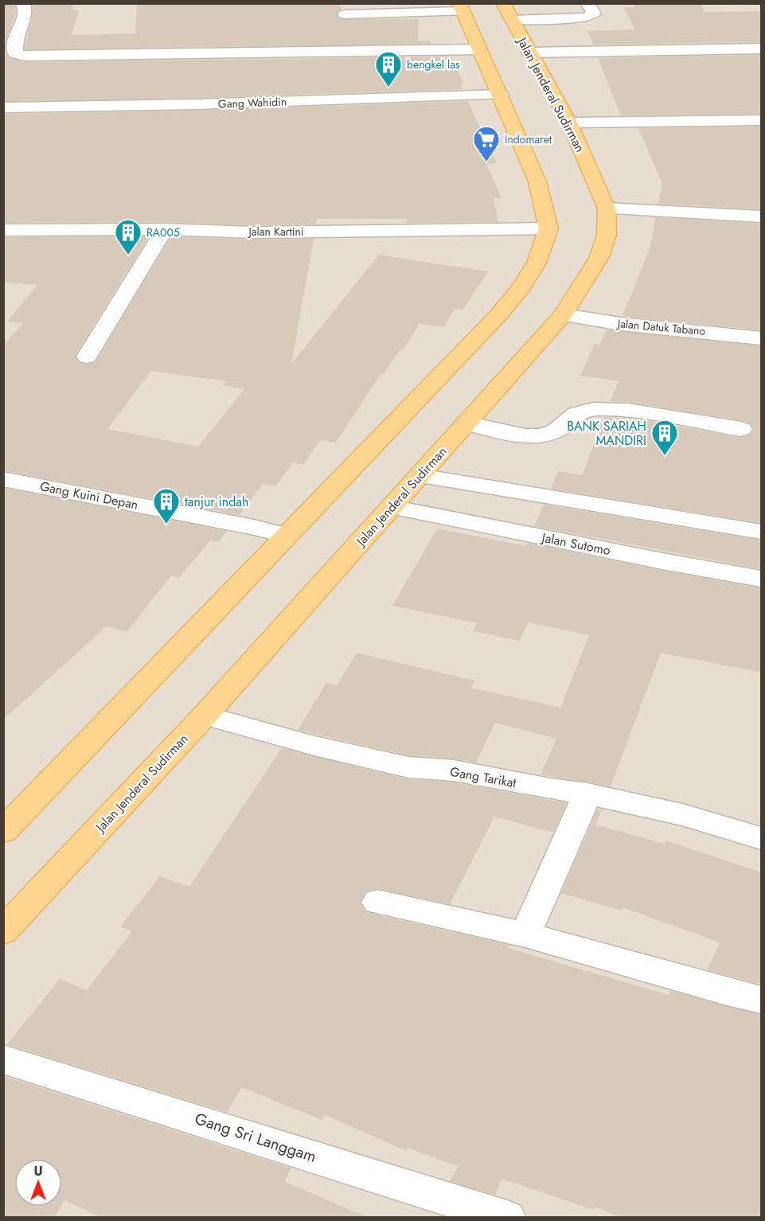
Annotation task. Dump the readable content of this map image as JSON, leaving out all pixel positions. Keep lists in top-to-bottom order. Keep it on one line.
{"streets":{"main road":["Jalan Jenderal Sudirman"],"street":["Gang Wahidin","Jalan Kartini","Jalan Datuk Tabano","Gang Kuini Depan","Jalan Sutomo","Gang Tarikat","Gang Sri Langgam"]},"crossings":[["Jalan Jenderal Sudirman","Jalan Datuk Tabano"],["Jalan Jenderal Sudirman","Jalan Sutomo"],["Jalan Jenderal Sudirman","Gang Tarikat"]],"places":{"building":["bengkel las","RA005","BANK SARIAH MANDIRI","tanjur indah"],"supermarket":["Indomaret"]},"north":"top"}
